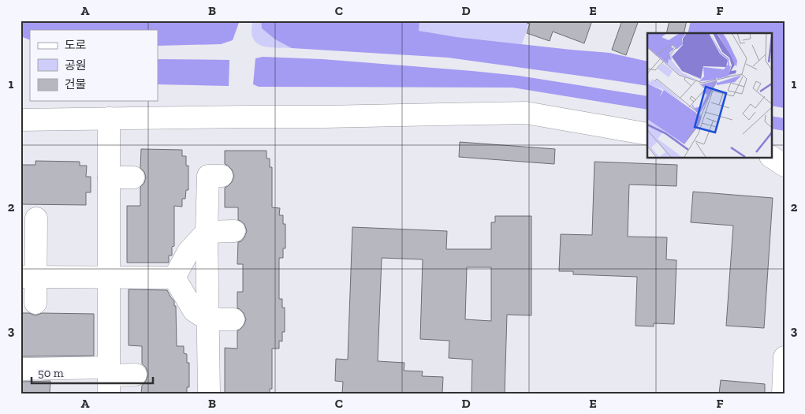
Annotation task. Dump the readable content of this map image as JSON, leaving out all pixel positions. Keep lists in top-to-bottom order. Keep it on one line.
{"legend":["도로","공원","건물"],"scale_bar":"50 m","grid":{"columns":["A","B","C","D","E","F"],"rows":["1","2","3"]}}
